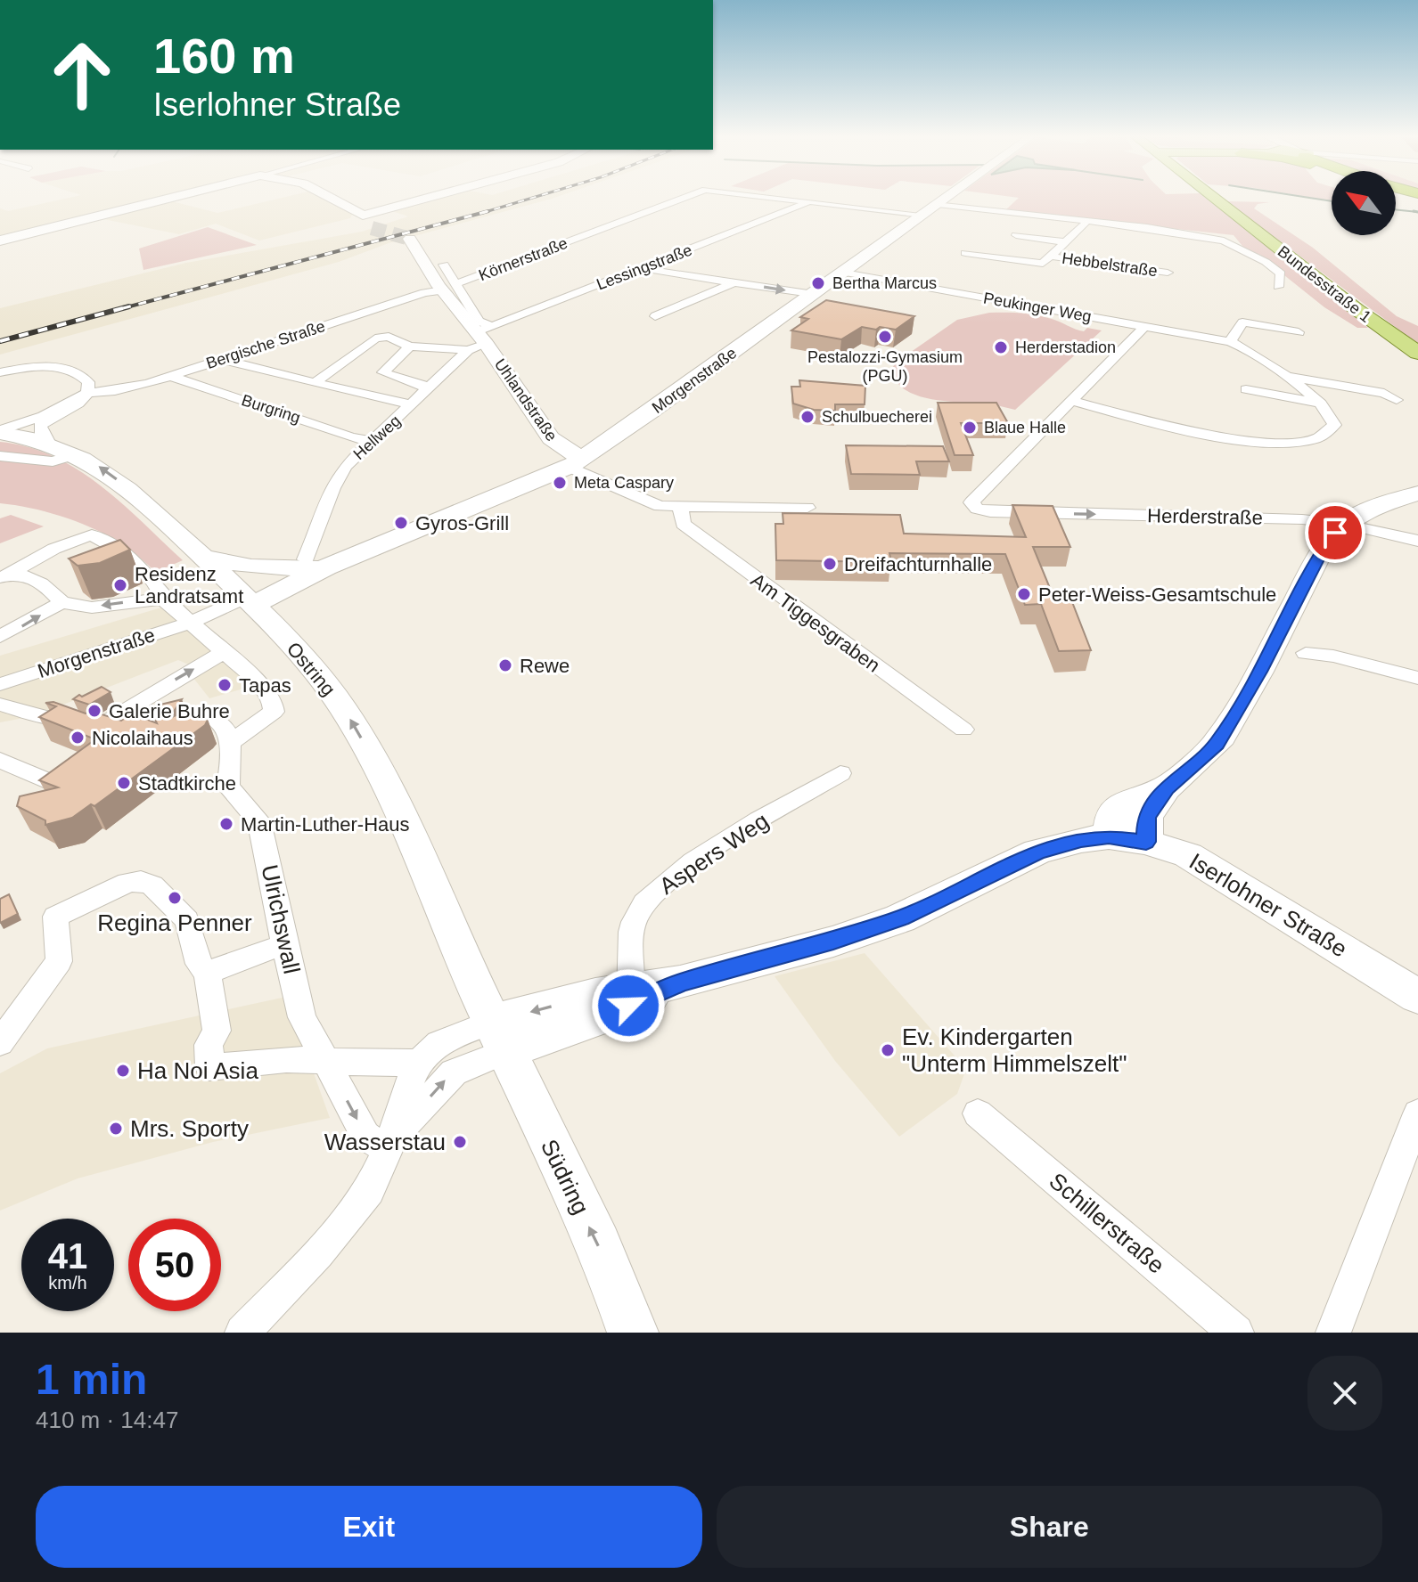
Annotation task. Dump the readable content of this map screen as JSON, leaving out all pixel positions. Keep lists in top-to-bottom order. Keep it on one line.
{"streets":{"main road":["Bundesstraße 1","Morgenstraße","Uhlandstraße","Ostring","Iserlohner Straße","Südring"],"street":["Körnerstraße","Hebbelstraße","Lessingstraße","Peukinger Weg","Bergische Straße","Burgring","Hellweg","Herderstraße","Am Tiggesgraben","Aspers Weg","Ulrichswall","Schillerstraße"]},"crossings":[["Körnerstraße","Lessingstraße"],["Körnerstraße","Bergische Straße"],["Körnerstraße","Morgenstraße"],["Lessingstraße","Uhlandstraße"],["Lessingstraße","Hellweg"],["Peukinger Weg","Morgenstraße"],["Bergische Straße","Burgring"],["Morgenstraße","Uhlandstraße"],["Morgenstraße","Hellweg"],["Morgenstraße","Ostring"],["Uhlandstraße","Hellweg"],["Burgring","Hellweg"],["Ostring","Südring"],["Aspers Weg","Iserlohner Straße"]],"one_way":["Ostring","Südring"],"places":["Bertha Marcus","Pestalozzi-Gymasium (PGU)","Herderstadion","Schulbuecherei","Blaue Halle","Meta Caspary","Gyros-Grill","Dreifachturnhalle","Residenz Landratsamt","Peter-Weiss-Gesamtschule","Rewe","Tapas","Galerie Buhre","Nicolaihaus","Stadtkirche","Martin-Luther-Haus","Regina Penner","Ev. Kindergarten \"Unterm Himmelszelt\"","Ha Noi Asia","Mrs. Sporty","Wasserstau"],"north":"top left","page":{"turn":["160 m","Iserlohner Straße"],"speed":"41 km/h","limit":"50","heading":["1 min","410 m · 14:47"],"buttons":["Exit","Share"]}}
